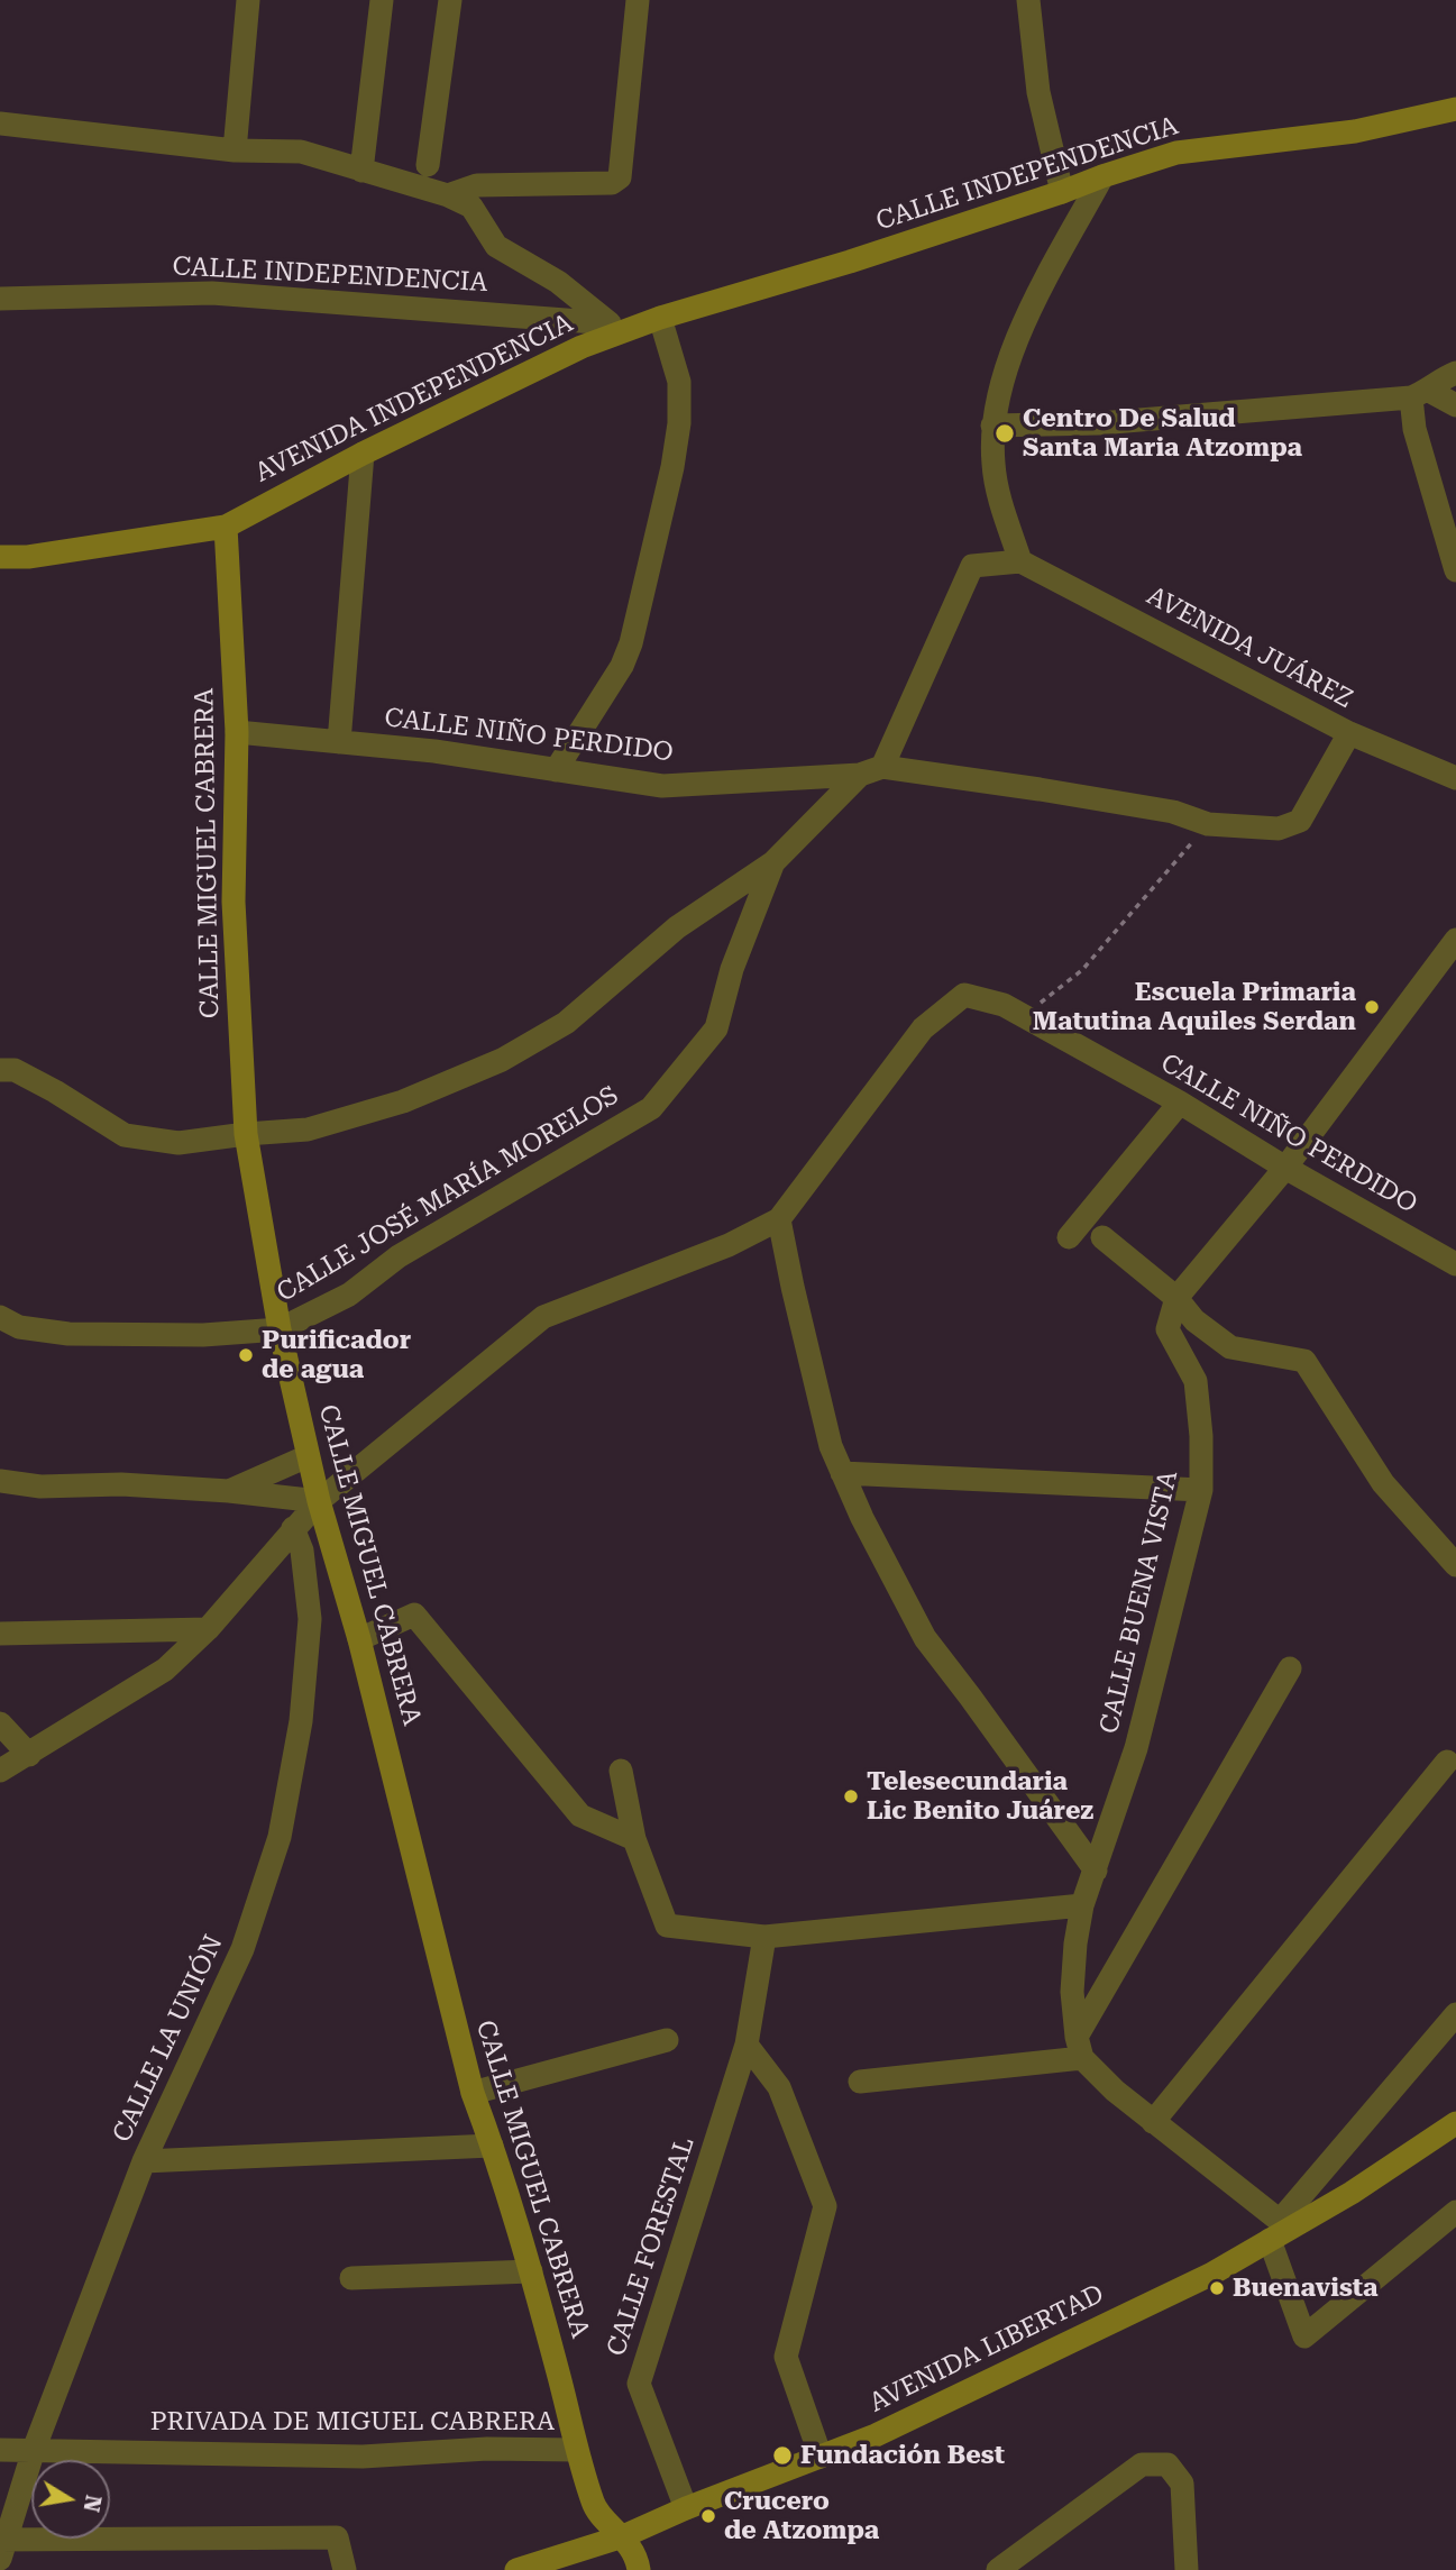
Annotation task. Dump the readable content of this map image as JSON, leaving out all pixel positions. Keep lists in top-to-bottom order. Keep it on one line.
{"streets":{"street":["CALLE INDEPENDENCIA","AVENIDA INDEPENDENCIA","AVENIDA JUÁREZ","CALLE NIÑO PERDIDO","CALLE MIGUEL CABRERA","CALLE JOSÉ MARÍA MORELOS","CALLE BUENA VISTA","CALLE LA UNIÓN","CALLE FORESTAL","AVENIDA LIBERTAD","PRIVADA DE MIGUEL CABRERA"]},"crossings":[["CALLE INDEPENDENCIA","AVENIDA INDEPENDENCIA"],["AVENIDA INDEPENDENCIA","CALLE MIGUEL CABRERA"],["AVENIDA JUÁREZ","CALLE NIÑO PERDIDO"],["CALLE NIÑO PERDIDO","CALLE MIGUEL CABRERA"],["CALLE MIGUEL CABRERA","CALLE JOSÉ MARÍA MORELOS"],["CALLE MIGUEL CABRERA","AVENIDA LIBERTAD"],["CALLE MIGUEL CABRERA","PRIVADA DE MIGUEL CABRERA"],["CALLE LA UNIÓN","PRIVADA DE MIGUEL CABRERA"],["CALLE FORESTAL","AVENIDA LIBERTAD"]],"places":["Centro De Salud Santa Maria Atzompa","Escuela Primaria Matutina Aquiles Serdan","Purificador de agua","Telesecundaria Lic Benito Juárez","Buenavista","Fundación Best","Crucero de Atzompa"],"north":"right"}
